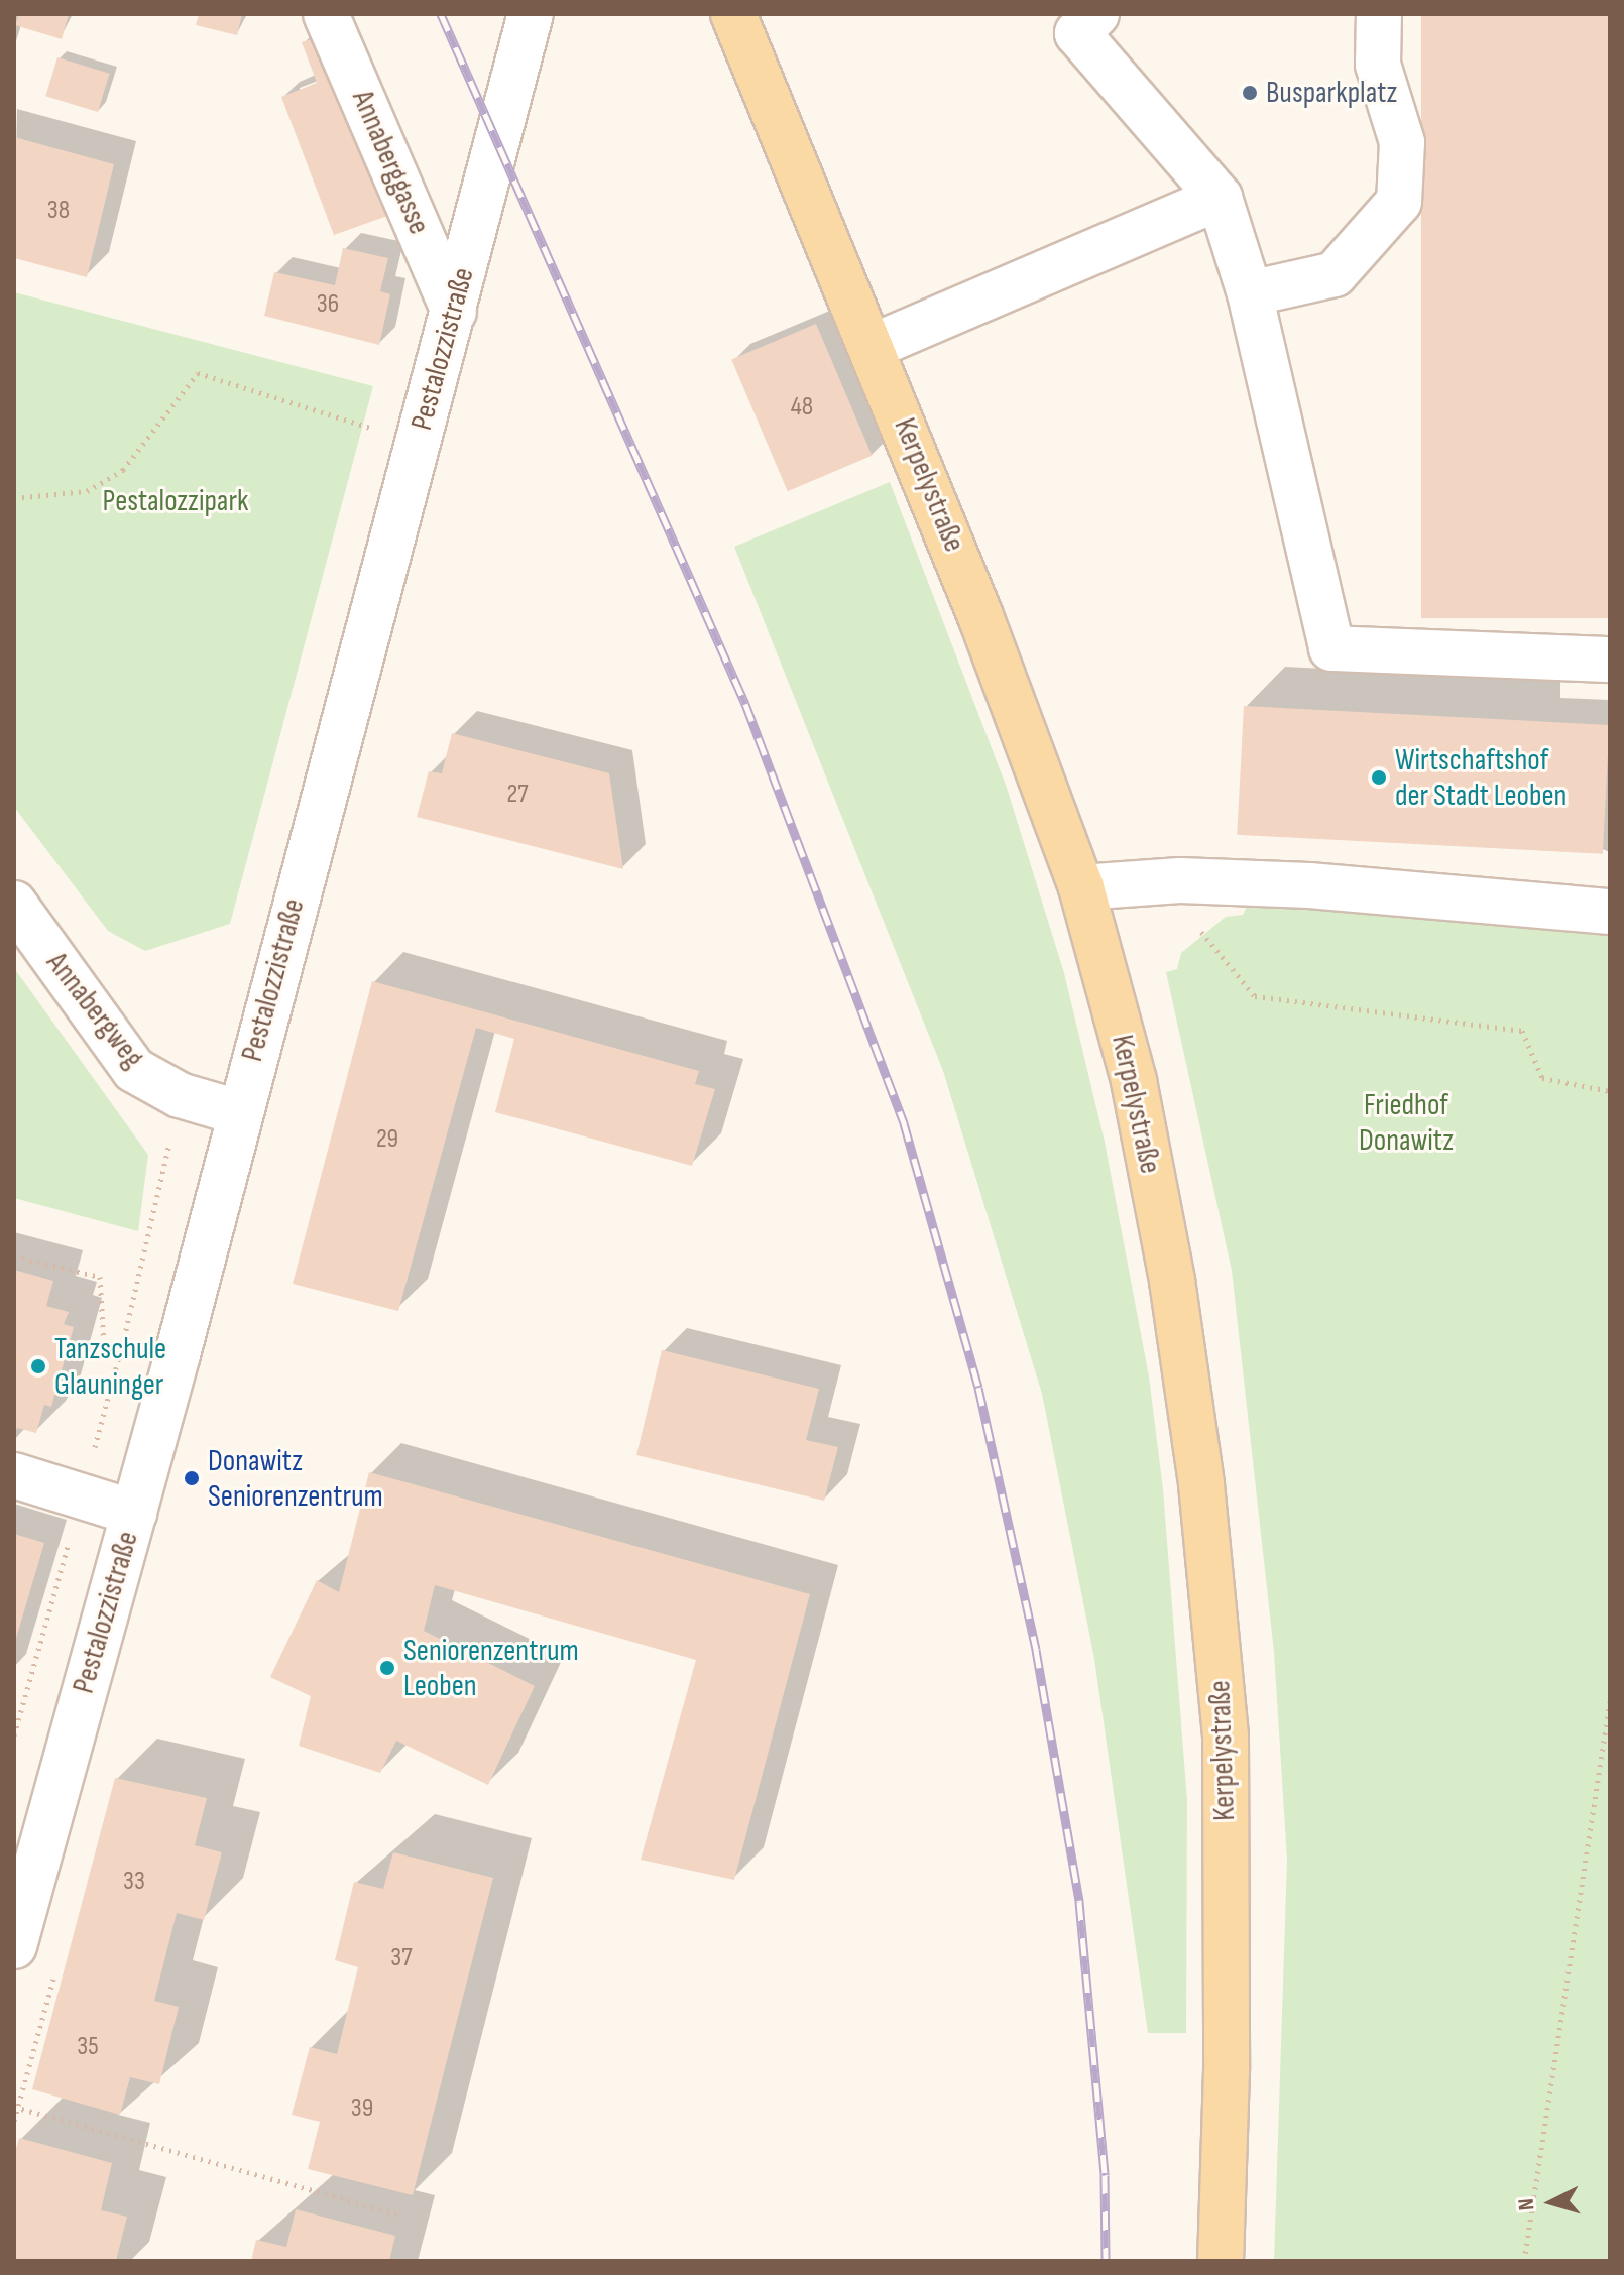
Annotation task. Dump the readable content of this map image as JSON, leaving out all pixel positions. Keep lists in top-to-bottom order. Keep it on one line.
{"streets":{"main road":["Kerpelystraße"],"street":["Annaberggasse","Pestalozzistraße","Annabergweg"]},"crossings":[["Annaberggasse","Pestalozzistraße"],["Pestalozzistraße","Annabergweg"]],"parks":["Pestalozzipark","Friedhof Donawitz"],"places":["Busparkplatz","Wirtschaftshof der Stadt Leoben","Tanzschule Glauninger","Donawitz Seniorenzentrum","Seniorenzentrum Leoben"],"house_numbers":["38","36","48","27","29","33","37","35","39"],"north":"left"}
